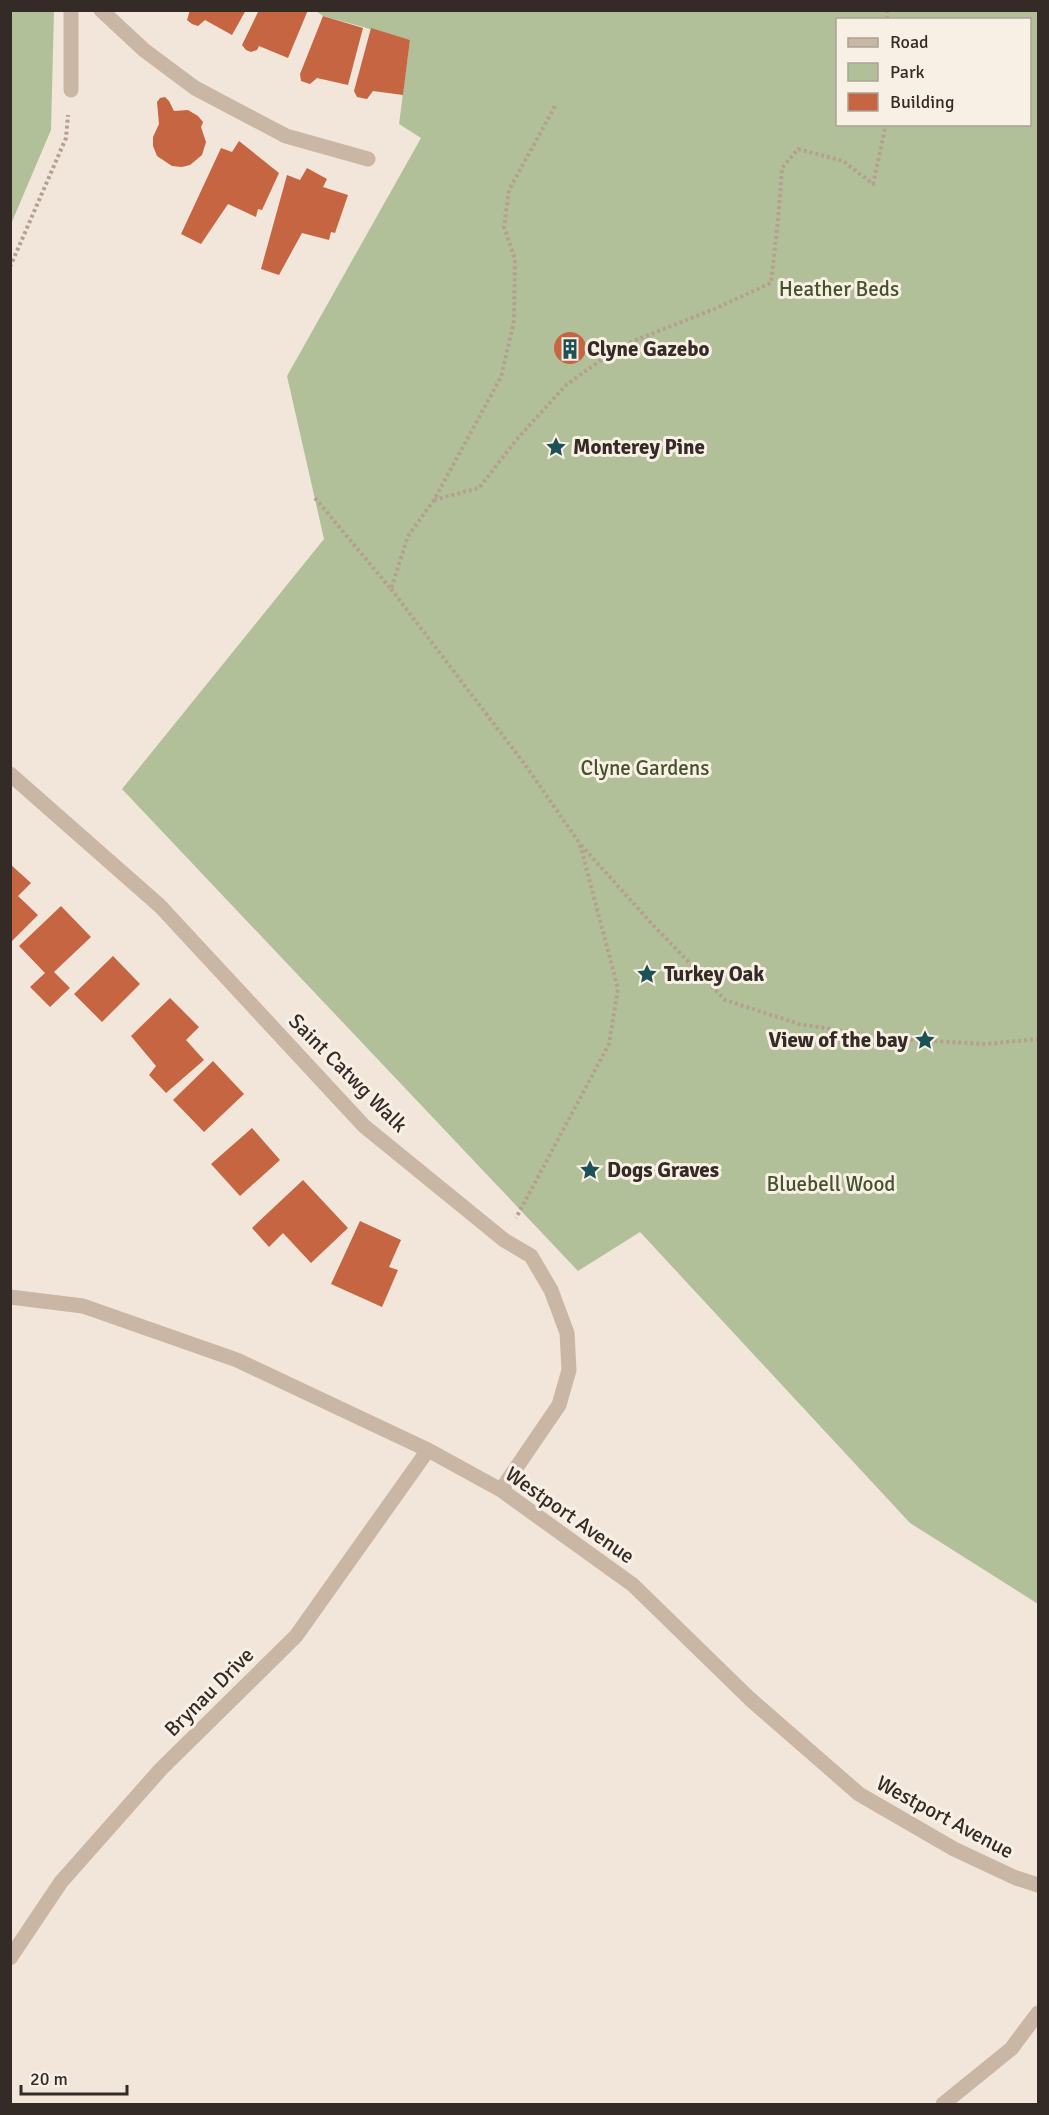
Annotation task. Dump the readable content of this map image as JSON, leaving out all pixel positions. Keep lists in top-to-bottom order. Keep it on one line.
{"streets":{"street":["Saint Catwg Walk","Westport Avenue","Brynau Drive"]},"crossings":[["Saint Catwg Walk","Westport Avenue"],["Westport Avenue","Brynau Drive"]],"parks":["Heather Beds","Clyne Gardens","Bluebell Wood"],"places":{"building":["Clyne Gazebo"],"place":["Monterey Pine","Turkey Oak","View of the bay","Dogs Graves"]},"legend":["Road","Park","Building"],"scale_bar":"20 m"}
